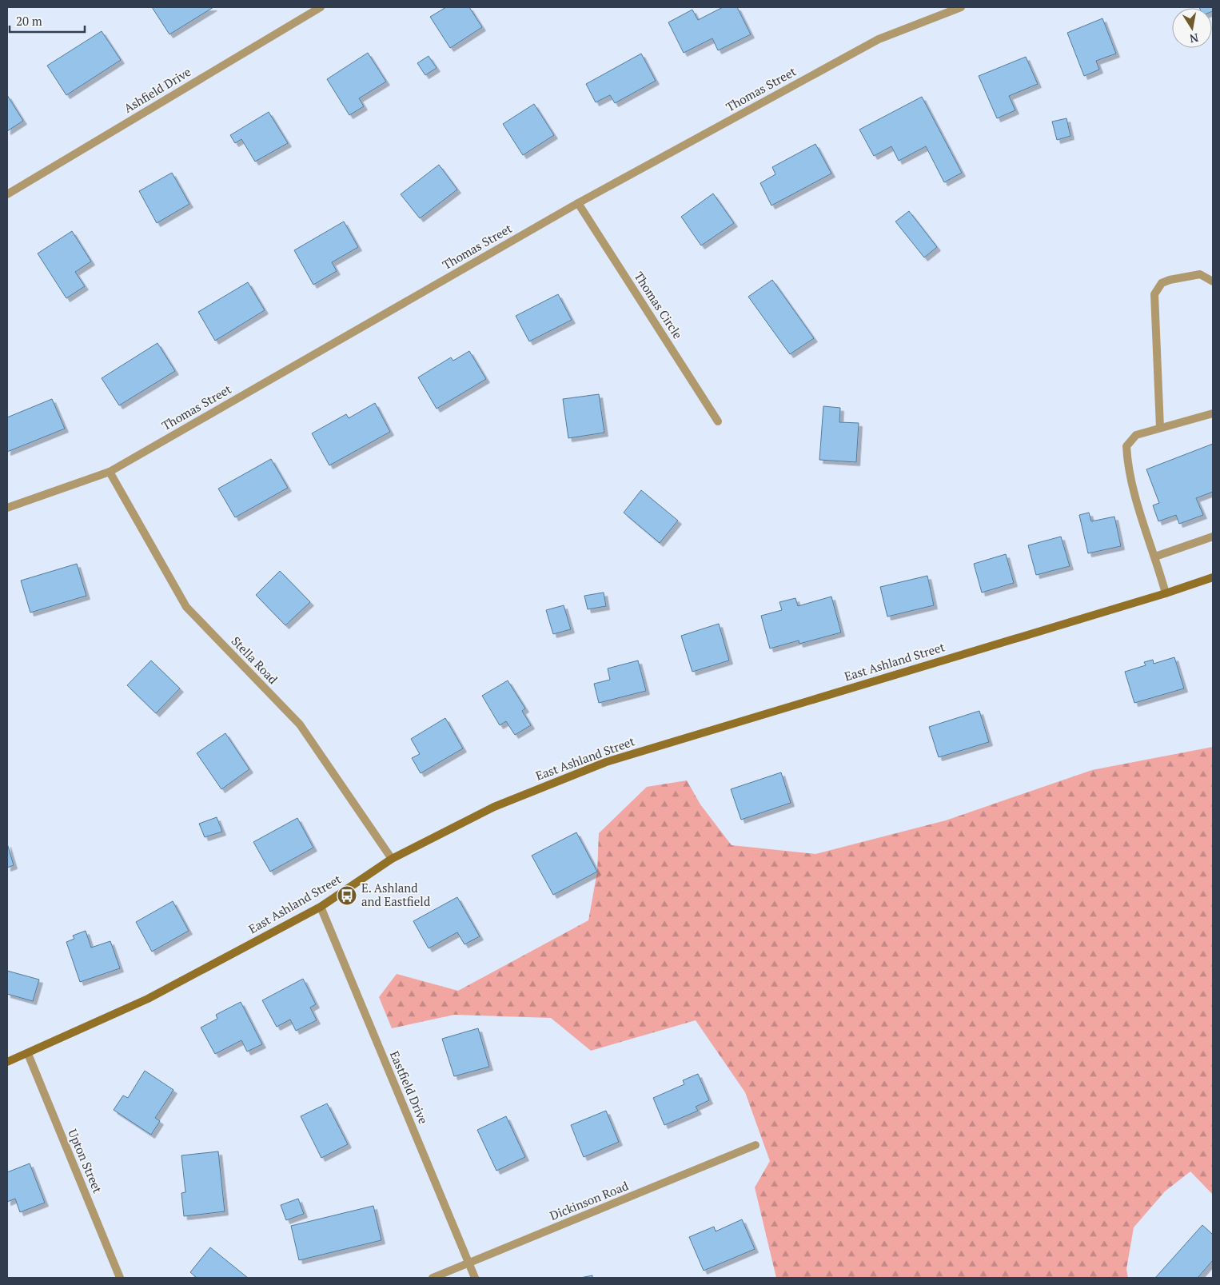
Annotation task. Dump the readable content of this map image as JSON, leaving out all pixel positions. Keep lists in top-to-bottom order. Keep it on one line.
{"streets":{"main road":["East Ashland Street"],"street":["Thomas Street","Ashfield Drive","Thomas Circle","Stella Road","Eastfield Drive","Upton Street","Dickinson Road"]},"crossings":[["Thomas Street","Thomas Circle"],["Thomas Street","Stella Road"],["Stella Road","East Ashland Street"],["East Ashland Street","Eastfield Drive"],["East Ashland Street","Upton Street"],["Eastfield Drive","Dickinson Road"]],"places":{"bus stop":["E. Ashland and Eastfield"]},"scale_bar":"20 m","north":"bottom"}
